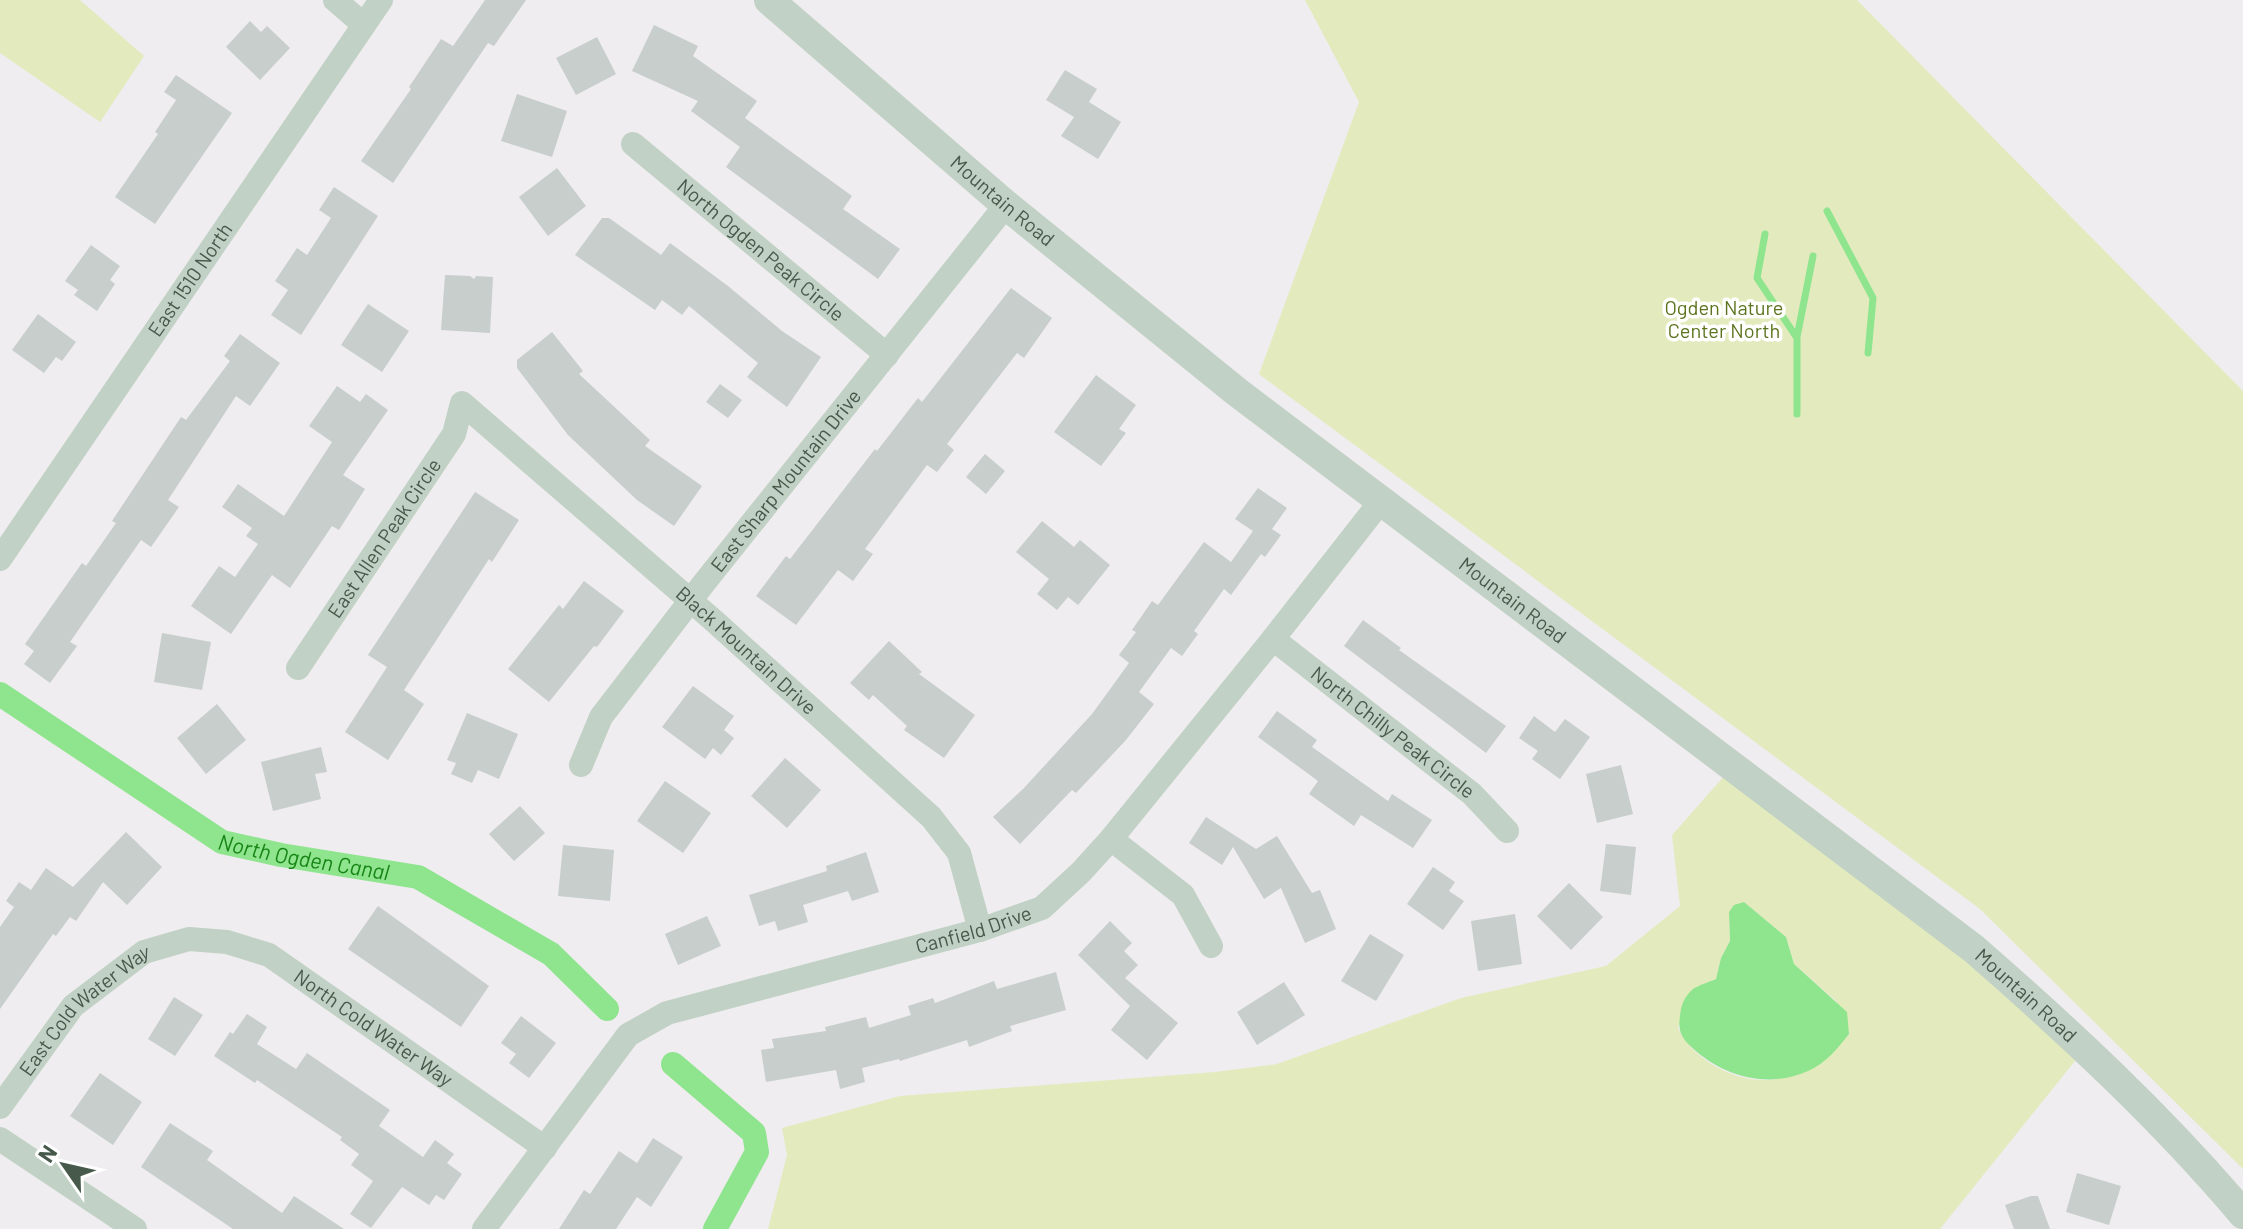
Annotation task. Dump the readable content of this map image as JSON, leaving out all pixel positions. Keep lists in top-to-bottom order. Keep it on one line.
{"streets":{"street":["Mountain Road","North Ogden Peak Circle","East 1510 North","East Sharp Mountain Drive","East Allen Peak Circle","Black Mountain Drive","North Chilly Peak Circle","Canfield Drive","East Cold Water Way","North Cold Water Way"]},"crossings":[["Mountain Road","East Sharp Mountain Drive"],["Mountain Road","Canfield Drive"],["North Ogden Peak Circle","East Sharp Mountain Drive"],["East Sharp Mountain Drive","Black Mountain Drive"],["East Allen Peak Circle","Black Mountain Drive"],["Black Mountain Drive","Canfield Drive"],["North Chilly Peak Circle","Canfield Drive"],["Canfield Drive","North Cold Water Way"],["East Cold Water Way","North Cold Water Way"]],"water":["North Ogden Canal"],"parks":["Ogden Nature Center North"],"north":"top left"}
